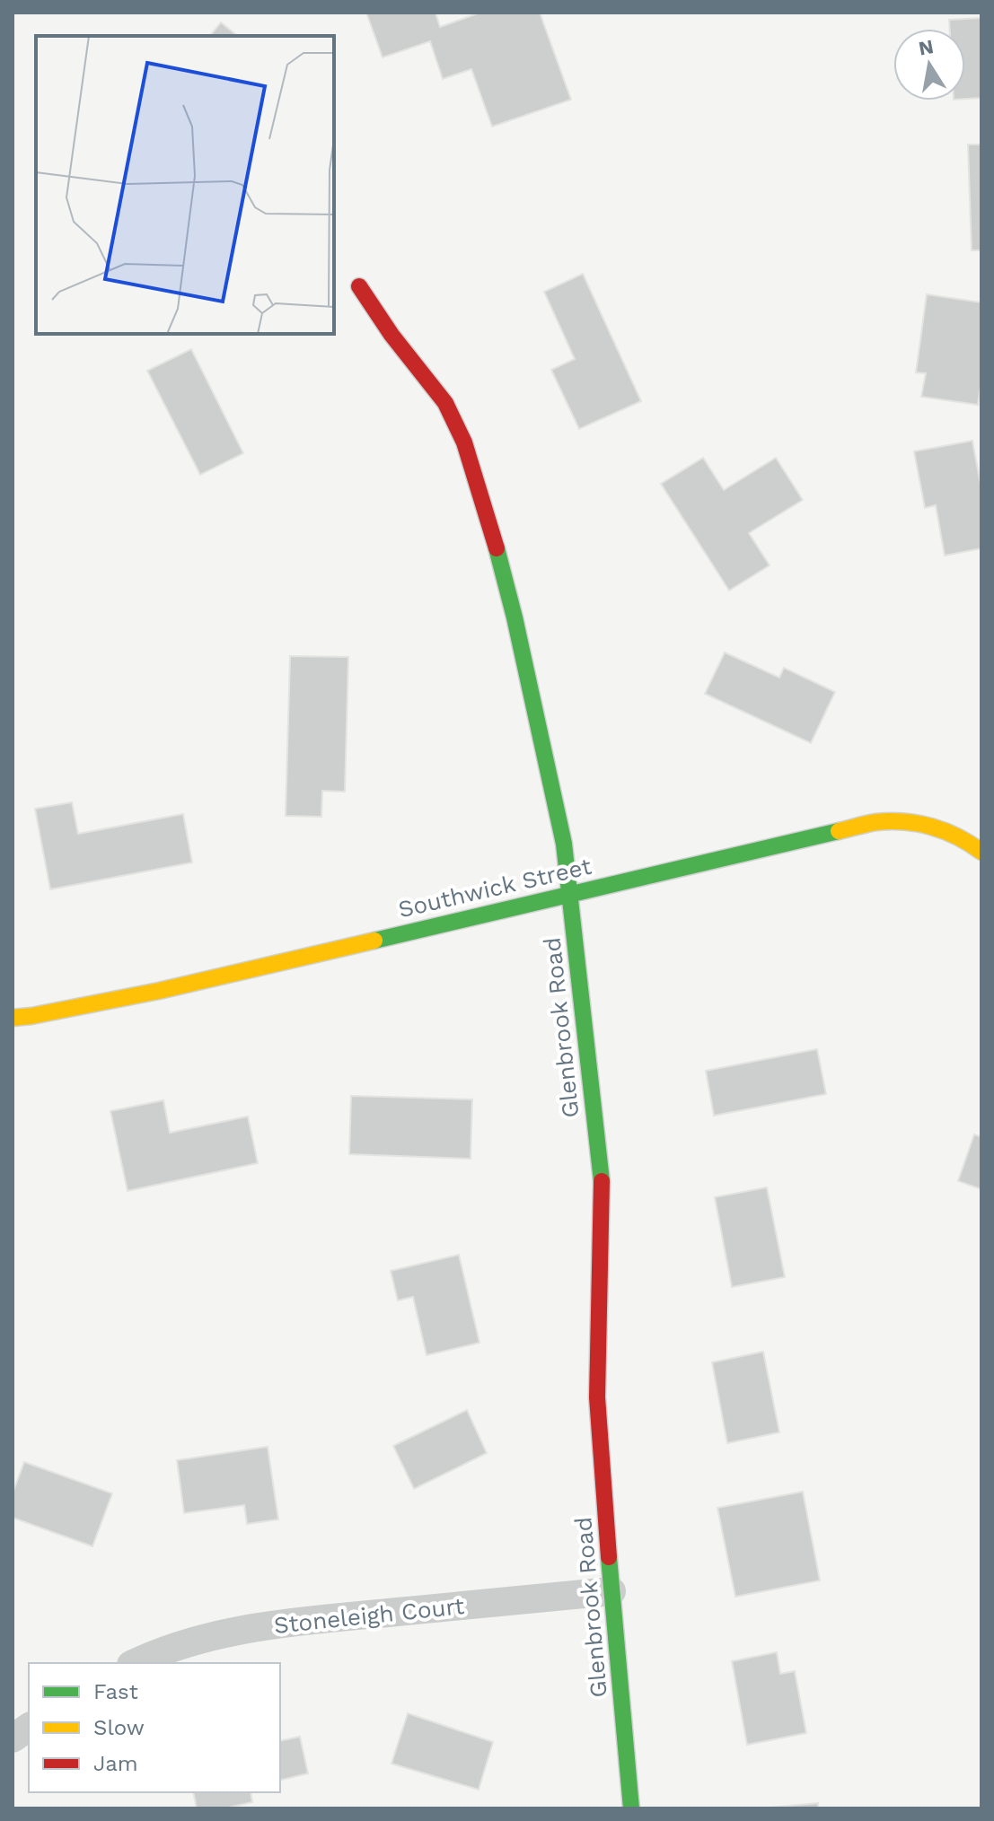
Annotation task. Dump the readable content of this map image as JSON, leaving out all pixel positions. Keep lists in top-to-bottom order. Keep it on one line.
{"streets":{"street":["Southwick Street","Glenbrook Road","Stoneleigh Court"]},"crossings":[["Southwick Street","Glenbrook Road"],["Glenbrook Road","Stoneleigh Court"]],"legend":["Fast","Slow","Jam"],"north":"top"}
